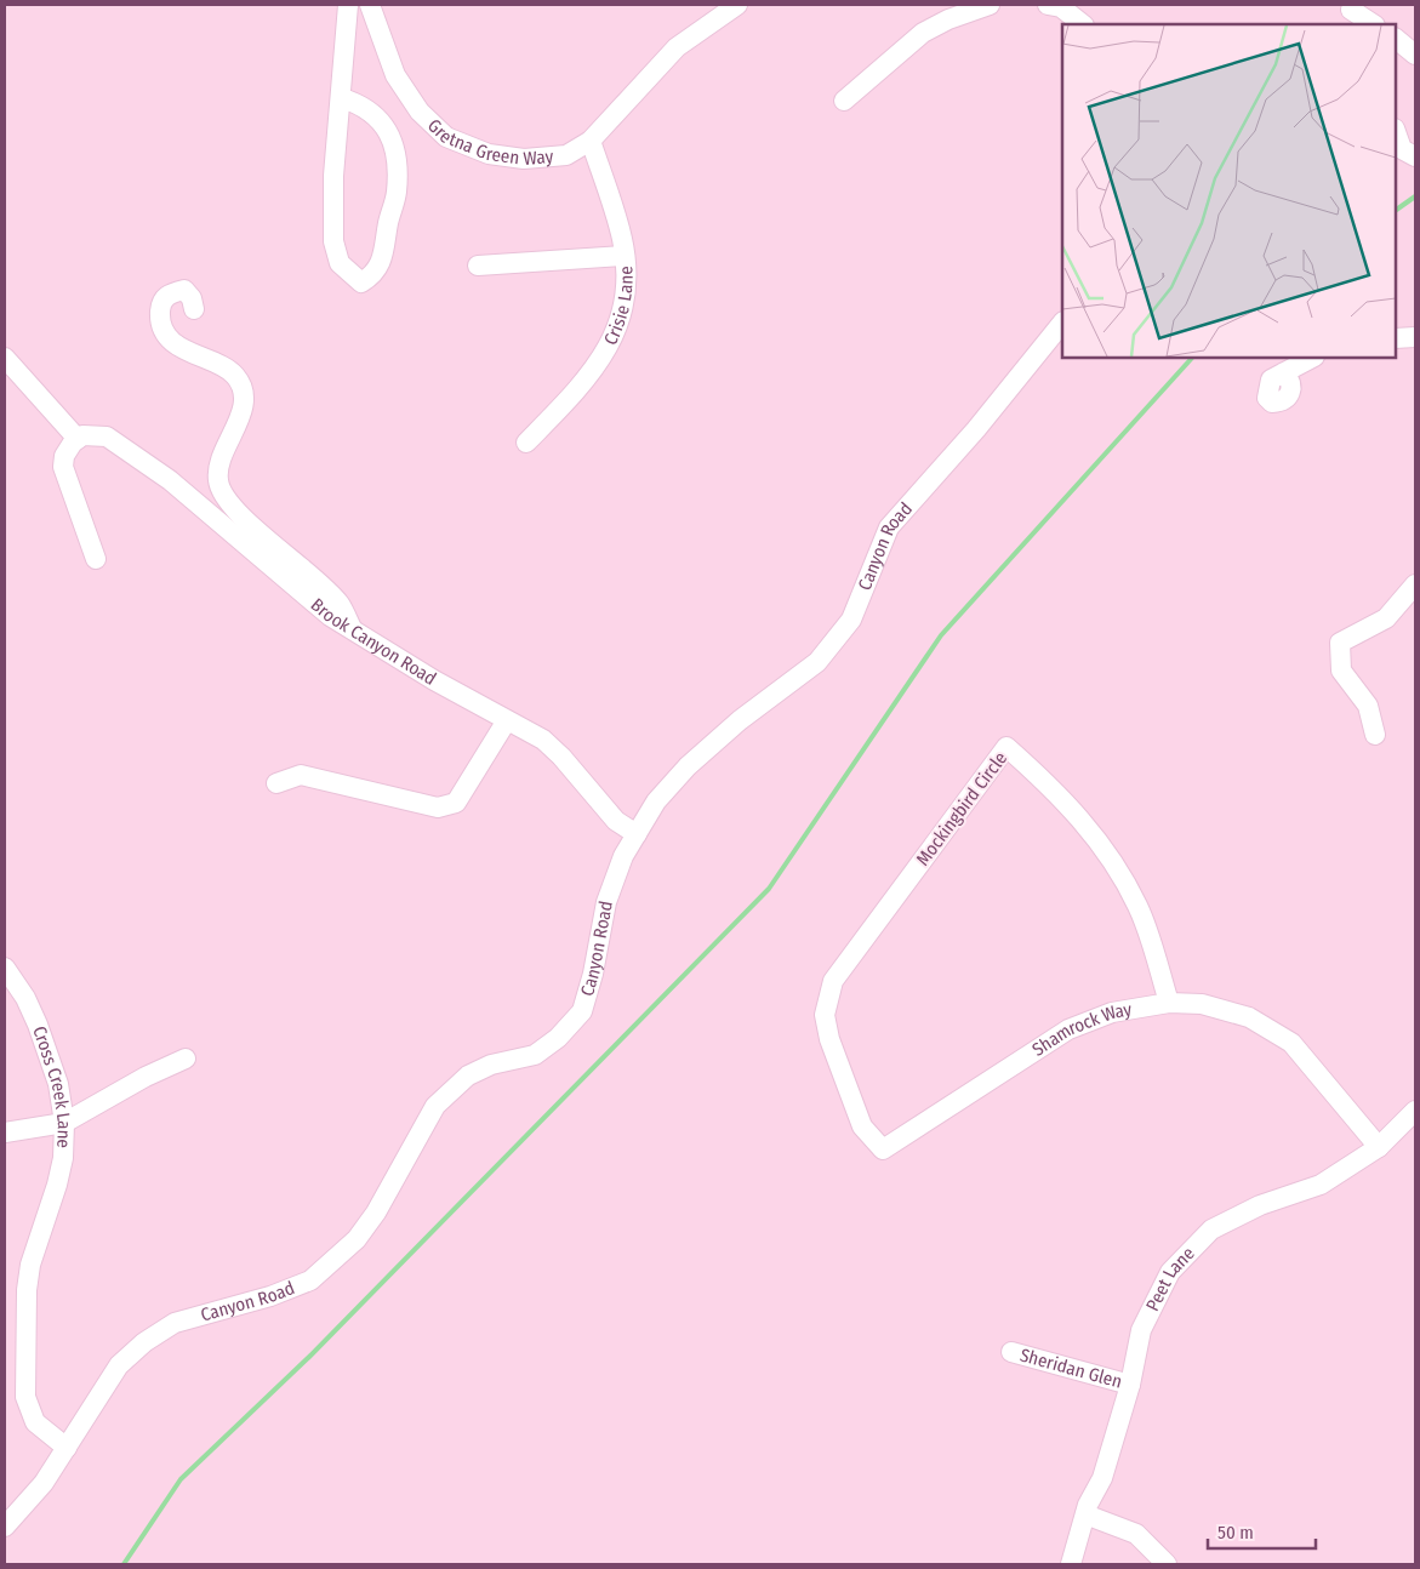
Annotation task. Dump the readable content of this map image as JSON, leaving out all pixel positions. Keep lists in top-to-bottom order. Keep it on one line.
{"streets":{"street":["Gretna Green Way","Crisie Lane","Canyon Road","Brook Canyon Road","Mockingbird Circle","Shamrock Way","Cross Creek Lane","Peet Lane","Sheridan Glen"]},"crossings":[["Gretna Green Way","Crisie Lane"],["Canyon Road","Brook Canyon Road"],["Canyon Road","Cross Creek Lane"],["Mockingbird Circle","Shamrock Way"],["Shamrock Way","Peet Lane"],["Peet Lane","Sheridan Glen"]],"scale_bar":"50 m"}
